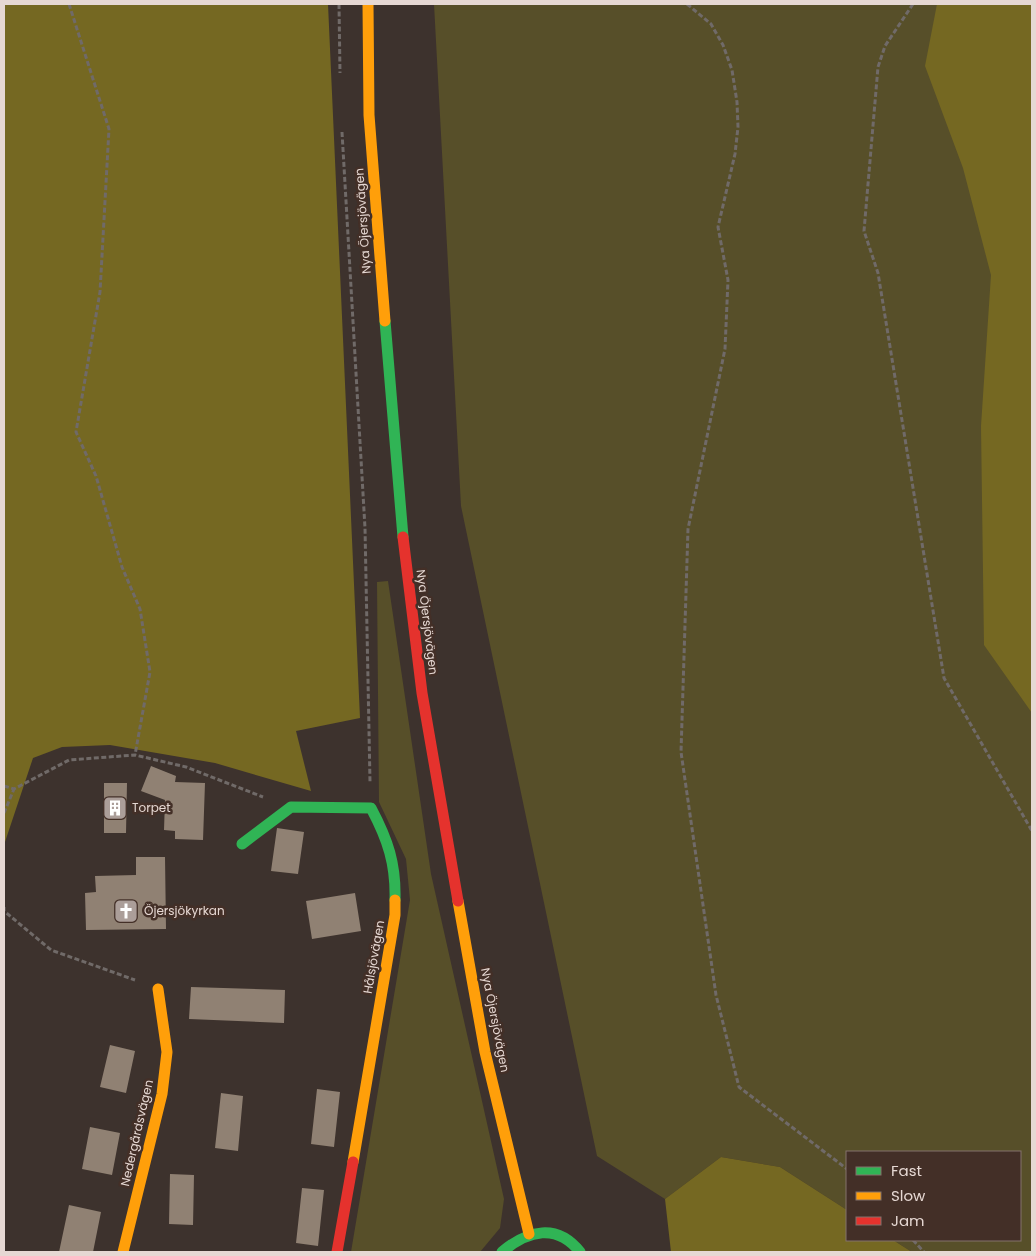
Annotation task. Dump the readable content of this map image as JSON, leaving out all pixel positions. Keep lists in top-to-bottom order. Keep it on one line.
{"streets":{"street":["Nya Öjersjövägen","Hålsjövägen","Nedergårdsvägen"]},"places":{"building":["Torpet"],"church":["Öjersjökyrkan"]},"legend":["Fast","Slow","Jam"]}
